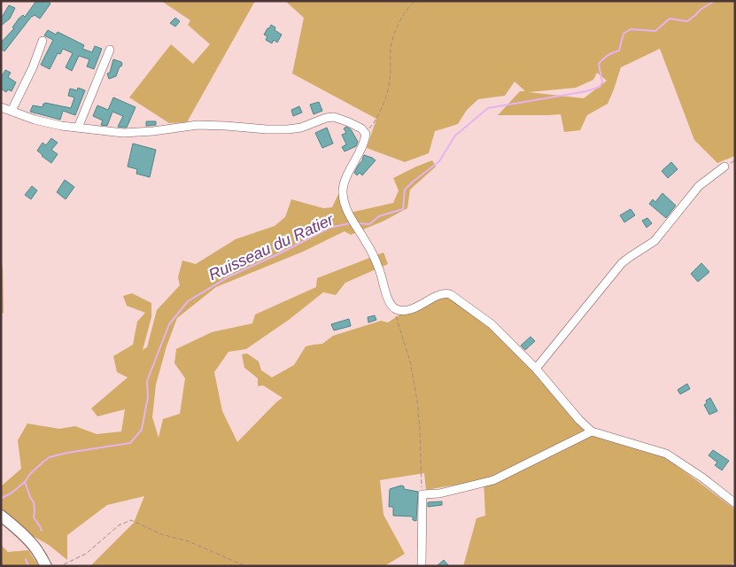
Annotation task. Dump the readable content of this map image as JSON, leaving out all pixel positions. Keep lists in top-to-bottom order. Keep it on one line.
{"water":["Ruisseau du Ratier"]}
